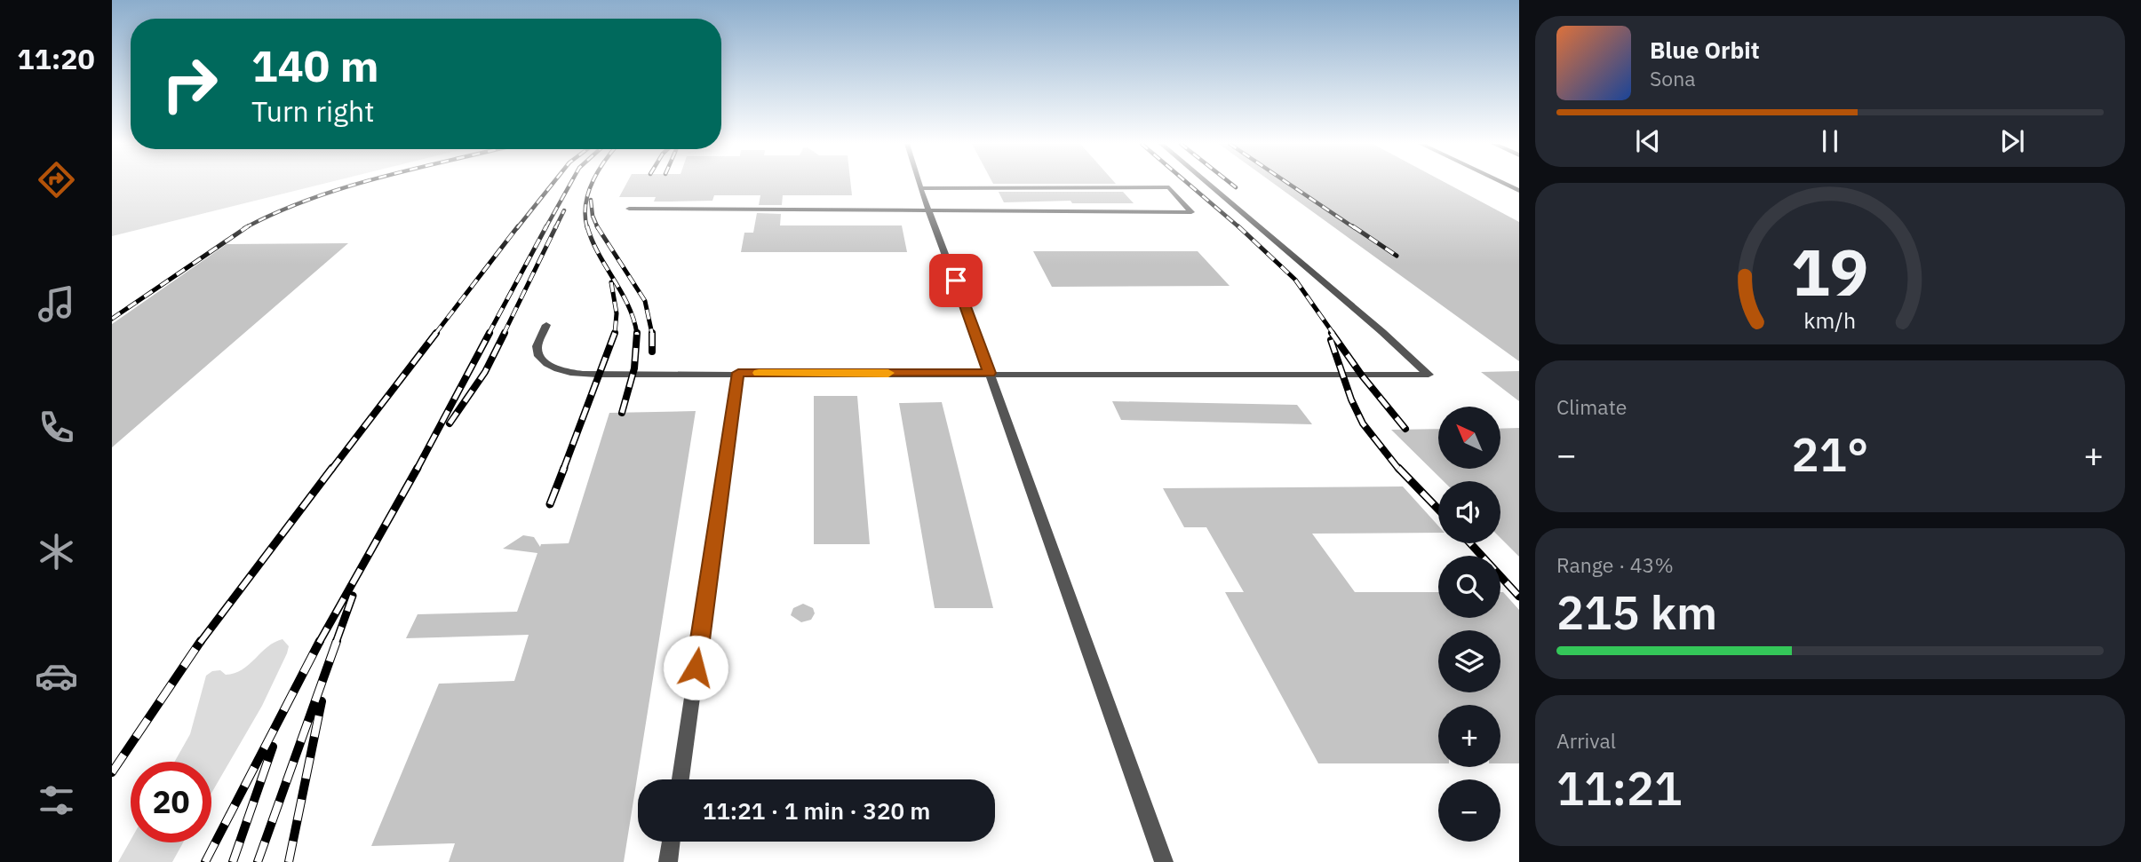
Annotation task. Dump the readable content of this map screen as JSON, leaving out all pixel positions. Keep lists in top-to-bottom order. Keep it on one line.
{"north":"top left","page":{"tabs":"11:20","turn":["140 m","Turn right"],"song":["Blue Orbit","Sona"],"tile":["Climate",["Range · 43%","215 km"],["Arrival","11:21"]],"map_buttons":["+","−"],"heat":["−","21°","+"],"limit":"20","trip":"11:21 · 1 min · 320 m","gauge":["19","km/h"]}}
